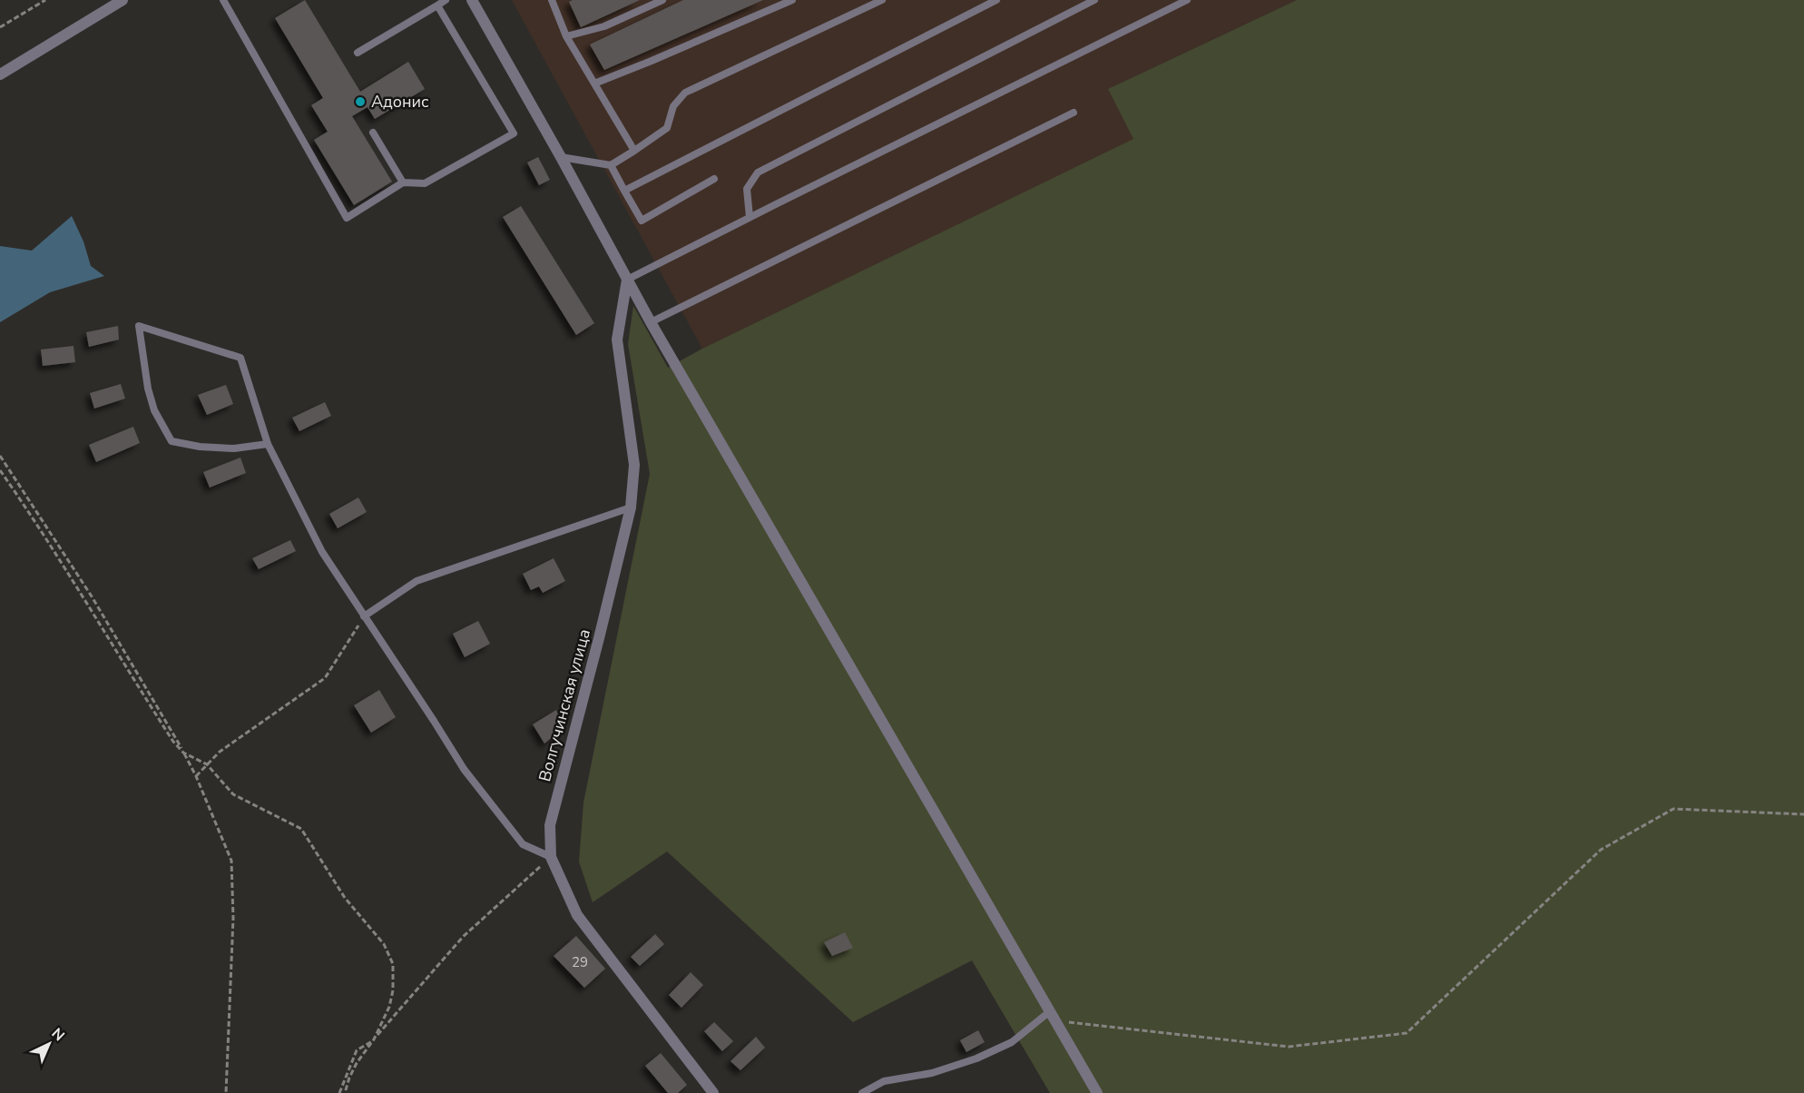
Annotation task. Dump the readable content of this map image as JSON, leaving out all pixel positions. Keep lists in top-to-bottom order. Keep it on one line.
{"streets":{"street":["Волгучинская улица"]},"places":["Адонис"],"house_numbers":["29"],"north":"top right"}
